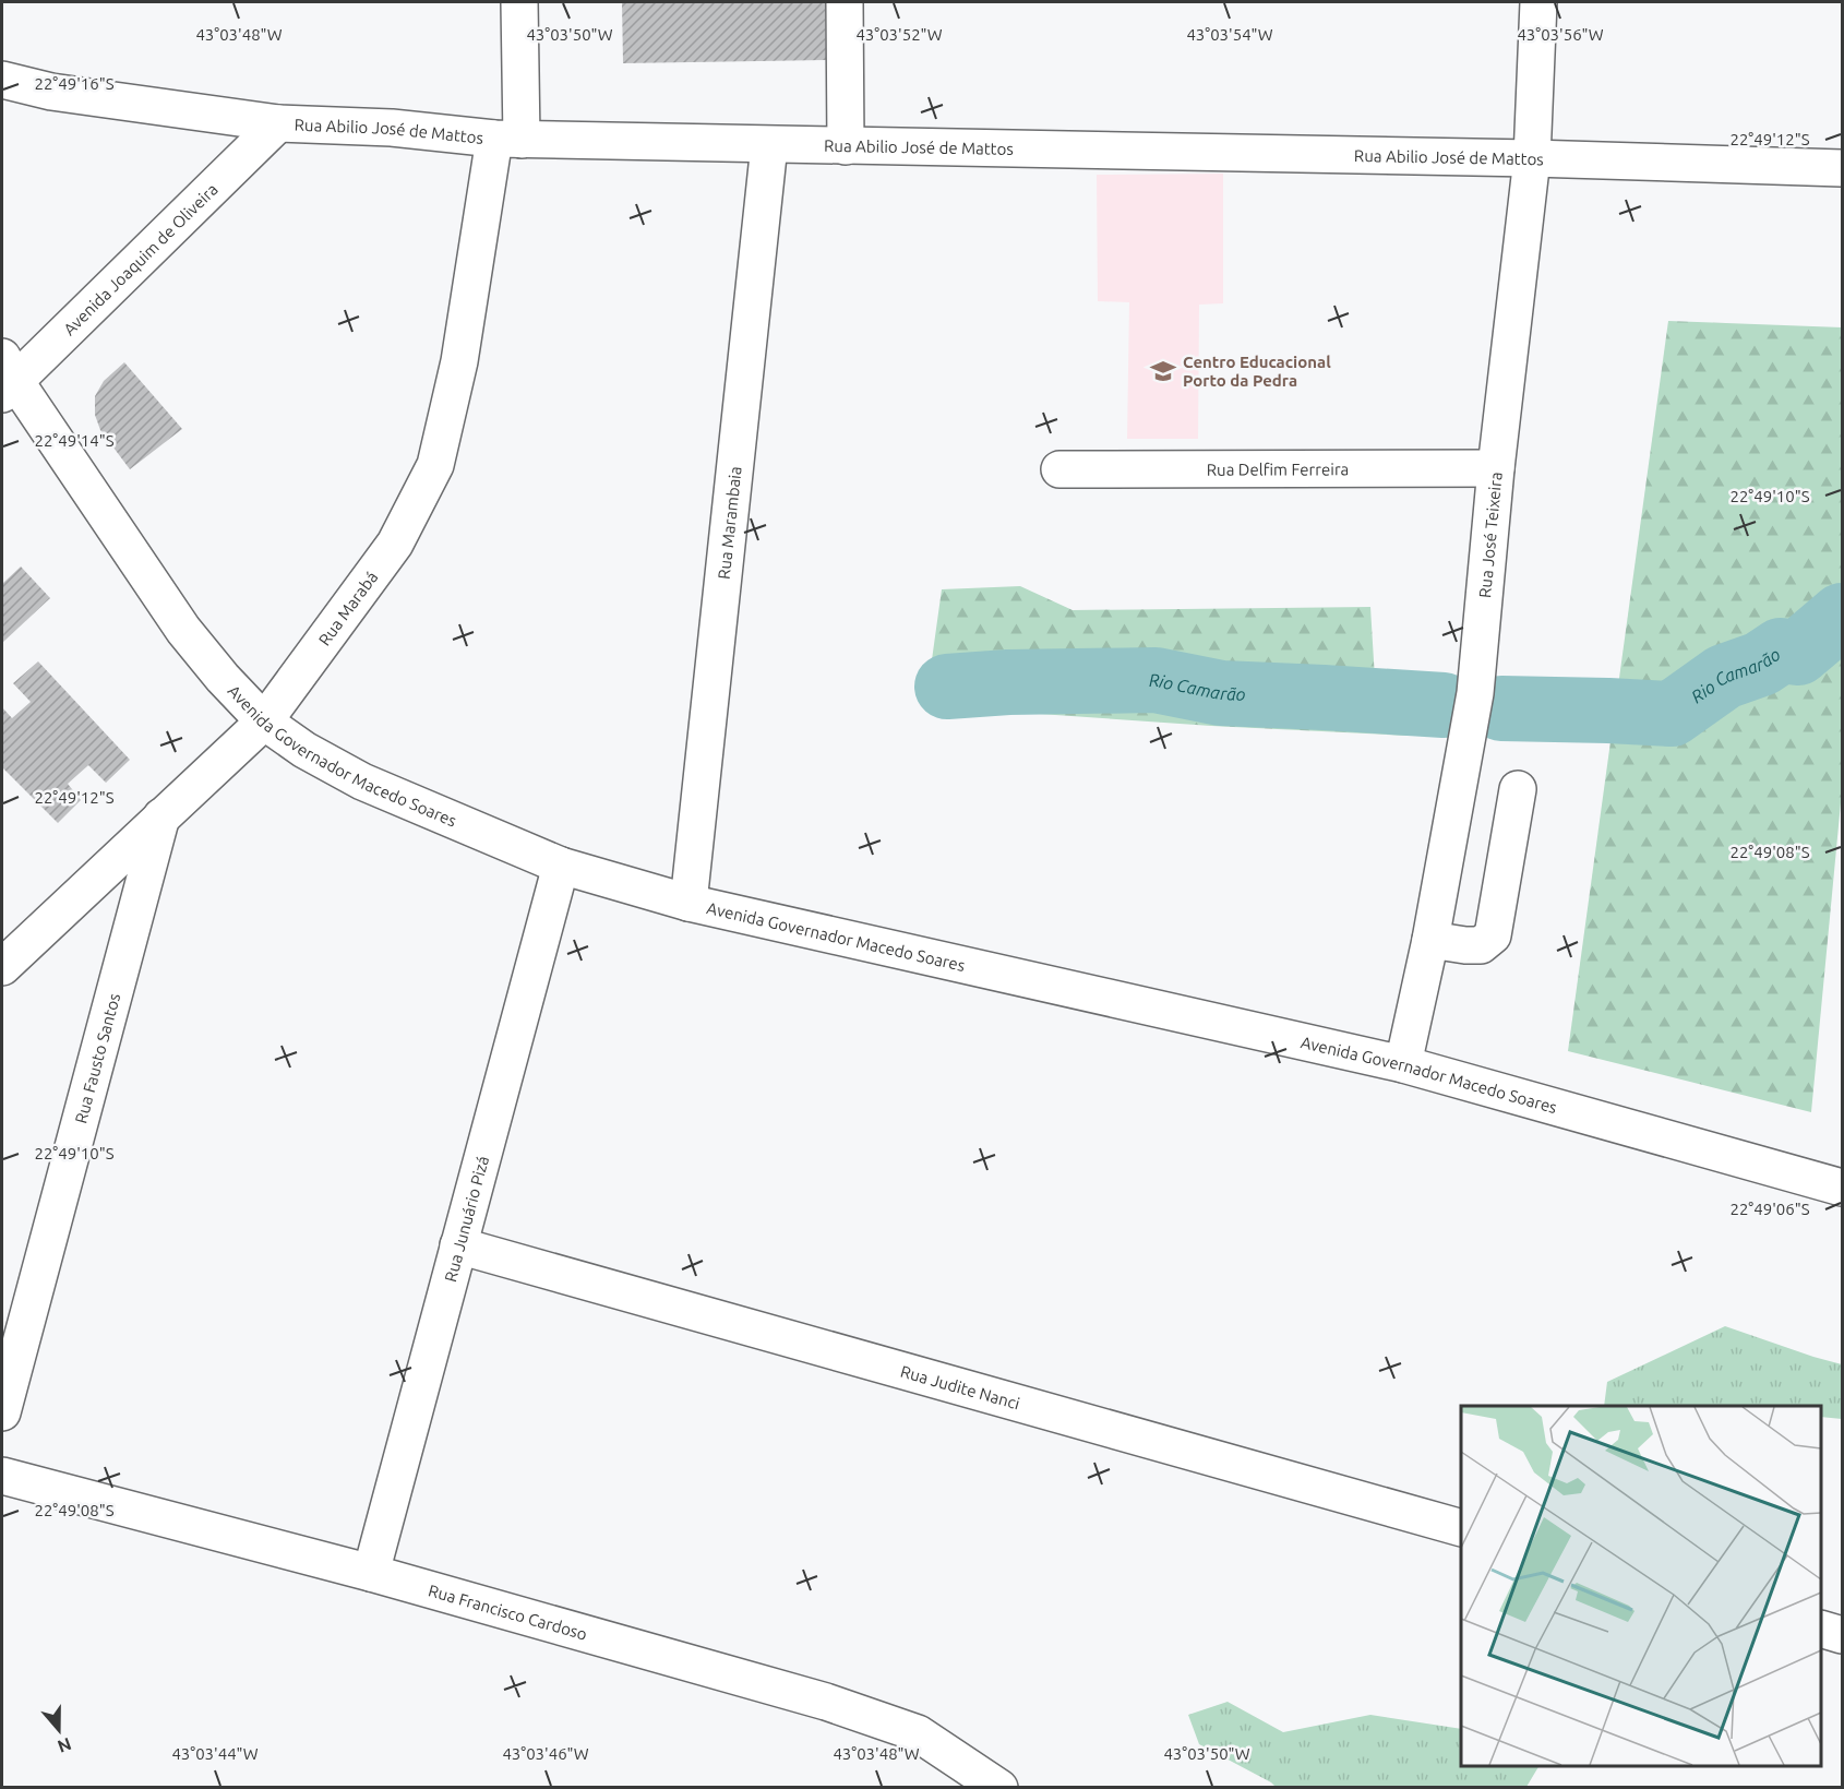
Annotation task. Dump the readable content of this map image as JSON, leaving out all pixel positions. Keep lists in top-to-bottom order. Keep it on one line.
{"streets":{"street":["Rua Abilio José de Mattos","Avenida Joaquim de Oliveira","Rua Delfim Ferreira","Rua Marambaia","Rua José Teixeira","Rua Marabá","Avenida Governador Macedo Soares","Rua Fausto Santos","Rua Junuário Pizá","Rua Judite Nanci","Rua Francisco Cardoso"]},"crossings":[["Rua Abilio José de Mattos","Avenida Joaquim de Oliveira"],["Rua Abilio José de Mattos","Rua Marambaia"],["Rua Abilio José de Mattos","Rua José Teixeira"],["Rua Abilio José de Mattos","Rua Marabá"],["Avenida Joaquim de Oliveira","Avenida Governador Macedo Soares"],["Rua Delfim Ferreira","Rua José Teixeira"],["Rua Marambaia","Avenida Governador Macedo Soares"],["Rua José Teixeira","Avenida Governador Macedo Soares"],["Rua Marabá","Avenida Governador Macedo Soares"],["Rua Marabá","Rua Fausto Santos"],["Avenida Governador Macedo Soares","Rua Junuário Pizá"],["Rua Junuário Pizá","Rua Judite Nanci"],["Rua Junuário Pizá","Rua Francisco Cardoso"]],"water":["Rio Camarão"],"places":{"school or university":["Centro Educacional Porto da Pedra"]},"north":"bottom","coordinates":["43°03'56\"W","43°03'48\"W","43°03'50\"W","43°03'52\"W","43°03'54\"W","22°49'16\"S","22°49'12\"S","22°49'14\"S","22°49'10\"S","22°49'08\"S","22°49'06\"S","43°03'44\"W","43°03'46\"W"]}
